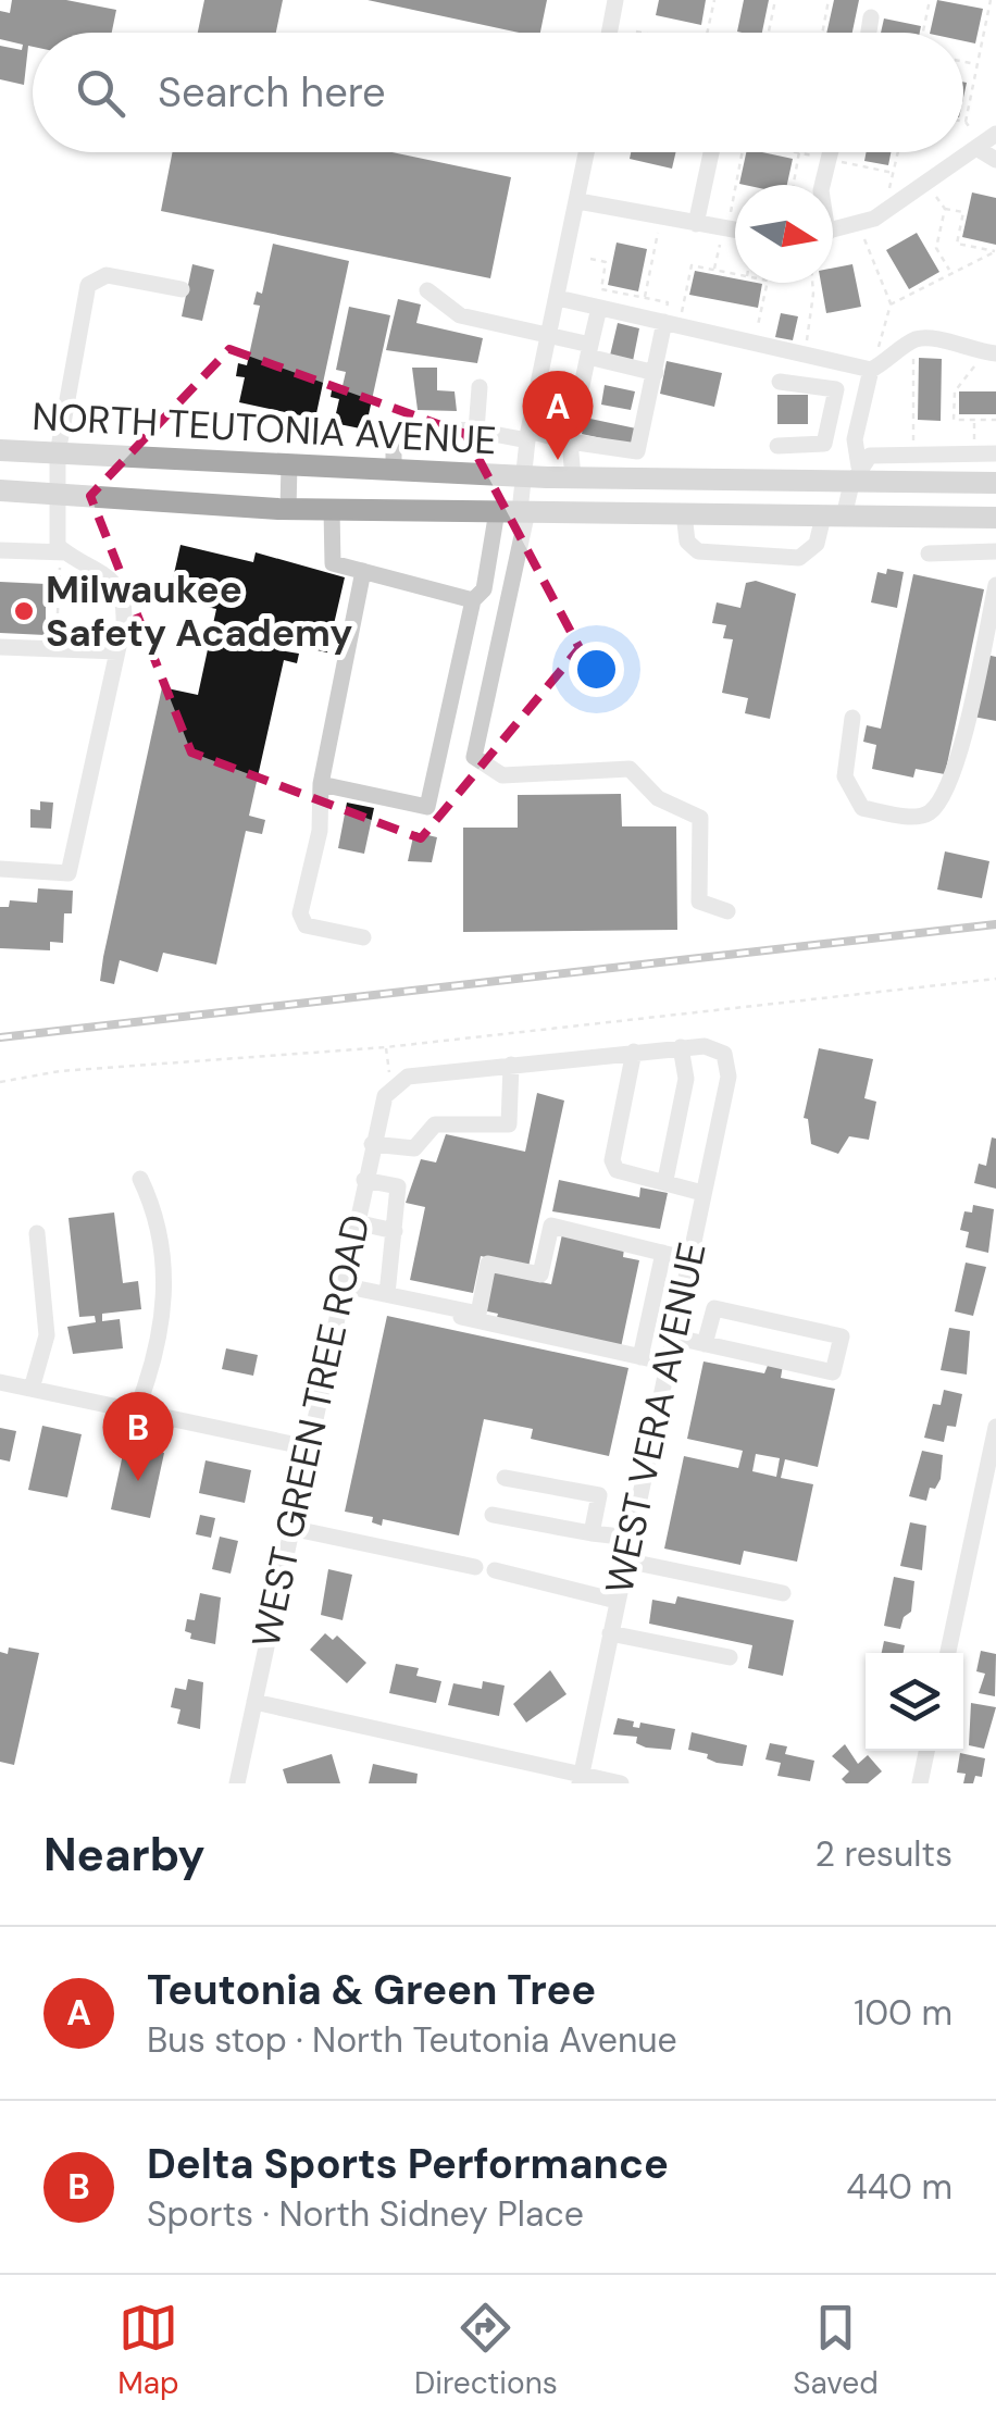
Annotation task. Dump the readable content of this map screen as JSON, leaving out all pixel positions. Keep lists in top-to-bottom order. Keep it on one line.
{"streets":{"main road":["NORTH TEUTONIA AVENUE"],"street":["WEST VERA AVENUE","WEST GREEN TREE ROAD"]},"places":["Milwaukee Safety Academy"],"north":"right","page":{"search":"Search here","pins":["A","B"],"heading":["Nearby","2 results"],"list":[{"mark":"A","name":"Teutonia & Green Tree","note":"Bus stop · North Teutonia Avenue","value":"100 m"},{"mark":"B","name":"Delta Sports Performance","note":"Sports · North Sidney Place","value":"440 m"}],"nav":["Map","Directions","Saved"]}}
